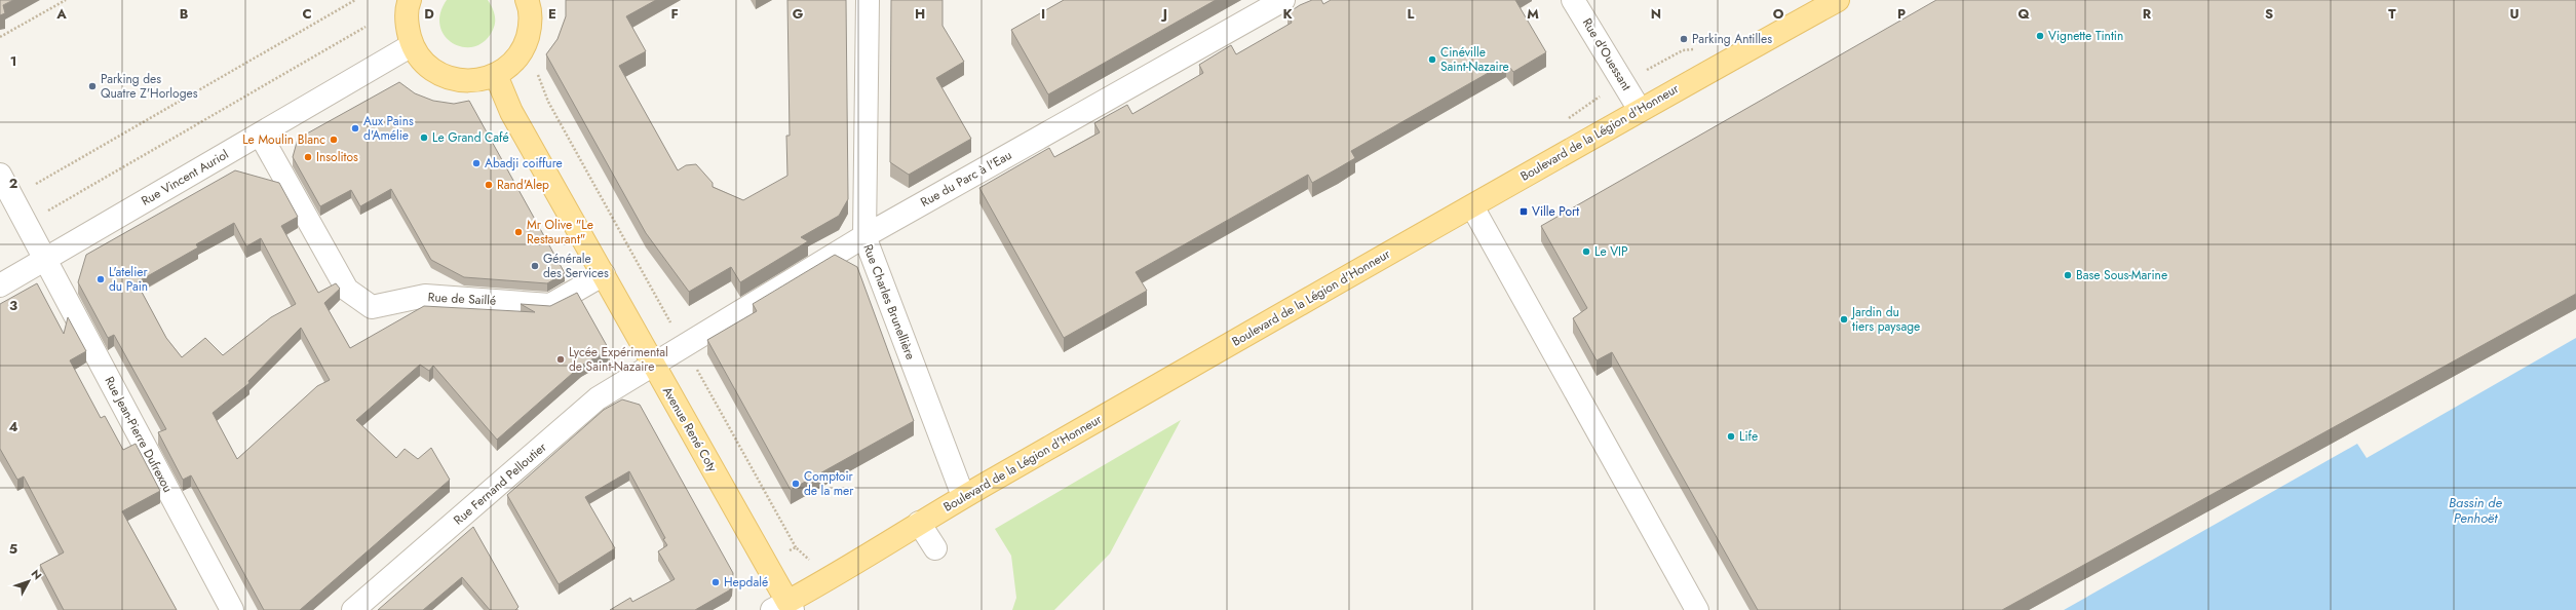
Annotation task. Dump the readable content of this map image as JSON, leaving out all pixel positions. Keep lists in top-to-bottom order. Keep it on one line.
{"streets":{"main road":["Boulevard de la Légion d'Honneur","Avenue René Coty"],"street":["Rue d'Ouessant","Rue Vincent Auriol","Rue du Parc à l'Eau","Rue de Saillé","Rue Charles Brunellière","Rue Jean-Pierre Dufrexou","Rue Fernand Pelloutier"]},"crossings":[["Rue d'Ouessant","Boulevard de la Légion d'Honneur"],["Boulevard de la Légion d'Honneur","Rue Charles Brunellière"],["Boulevard de la Légion d'Honneur","Avenue René Coty"],["Rue Vincent Auriol","Rue de Saillé"],["Rue Vincent Auriol","Rue Jean-Pierre Dufrexou"],["Rue du Parc à l'Eau","Rue Charles Brunellière"],["Rue du Parc à l'Eau","Avenue René Coty"],["Rue du Parc à l'Eau","Rue Fernand Pelloutier"],["Rue de Saillé","Avenue René Coty"],["Avenue René Coty","Rue Fernand Pelloutier"]],"water":["Bassin de Penhoët"],"places":{"other":["Vignette Tintin","Parking Antilles","Cinéville Saint-Nazaire","Parking des Quatre Z'Horloges","Aux Pains d'Amélie","Le Grand Café","Le Moulin Blanc","Insolitos","Abadji coiffure","Rand'Alep","Mr Olive \"Le Restaurant\"","Le VIP","Générale des Services","Base Sous-Marine","L'atelier du Pain","Jardin du tiers paysage","Lycée Expérimental de Saint-Nazaire","Life","Comptoir de la mer","Hepdalé"],"transit":["Ville Port"]},"north":"top right","grid":{"columns":["A","B","C","D","E","F","G","H","I","J","K","L","M","N","O","P","Q","R","S","T","U"],"rows":["1","2","3","4","5"]}}
